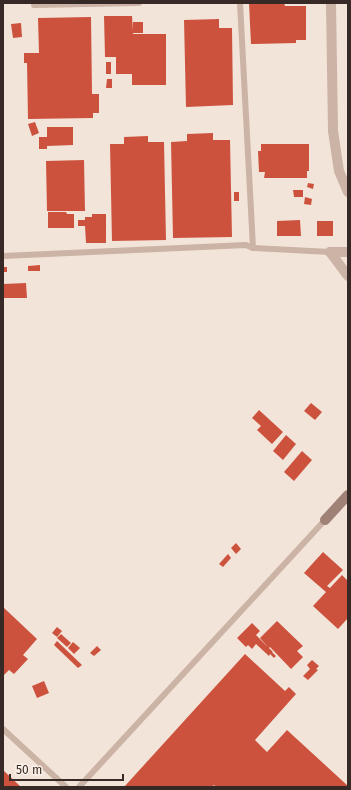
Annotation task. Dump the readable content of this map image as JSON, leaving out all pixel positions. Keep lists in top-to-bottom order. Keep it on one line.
{"scale_bar":"50 m"}
